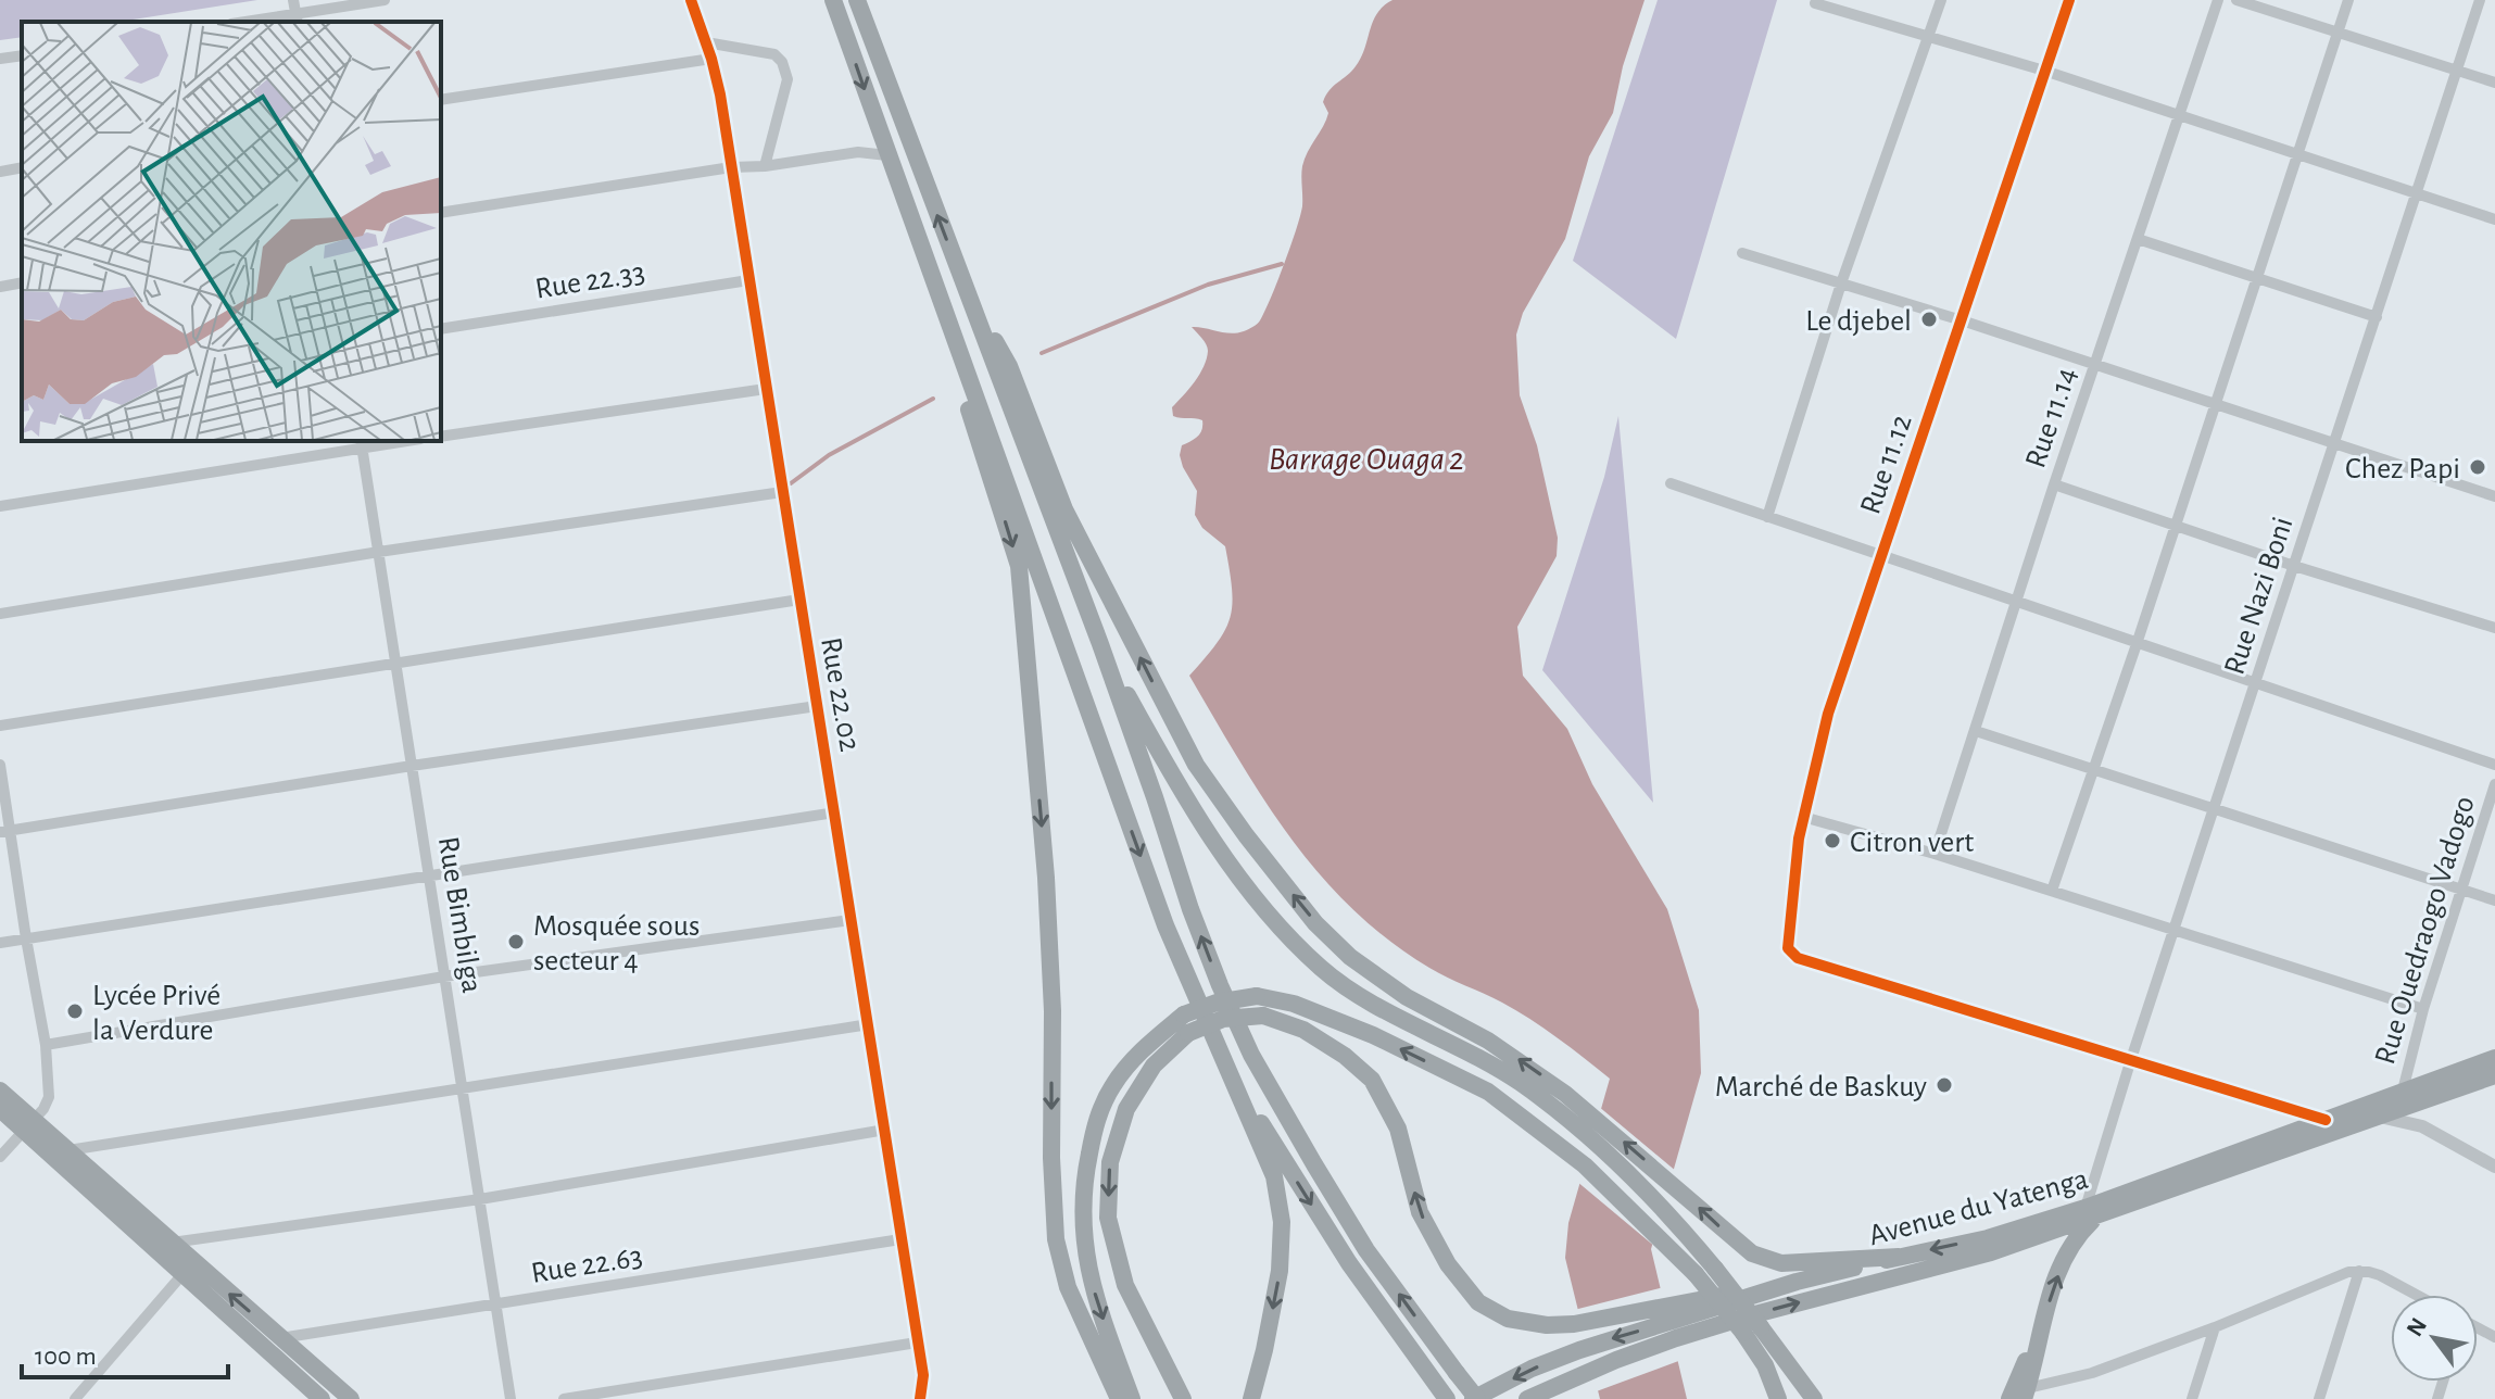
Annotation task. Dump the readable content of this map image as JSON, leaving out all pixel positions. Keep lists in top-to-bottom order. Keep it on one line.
{"streets":{"main road":["Avenue du Yatenga"],"street":["Rue 22.33","Rue 11.14","Rue 11.12","Rue Nazi Boni","Rue 22.02","Rue Bimbilga","Rue Ouedraogo Vadogo","Rue 22.63"]},"crossings":[["Rue 22.33","Rue 22.02"],["Rue 11.12","Rue Nazi Boni"],["Rue Nazi Boni","Avenue du Yatenga"],["Rue 22.02","Rue 22.63"],["Rue Bimbilga","Rue 22.63"],["Rue Ouedraogo Vadogo","Avenue du Yatenga"]],"water":["Barrage Ouaga 2"],"places":["Le djebel","Chez Papi","Citron vert","Mosquée sous secteur 4","Lycée Privé la Verdure","Marché de Baskuy"],"scale_bar":"100 m","north":"top left"}
